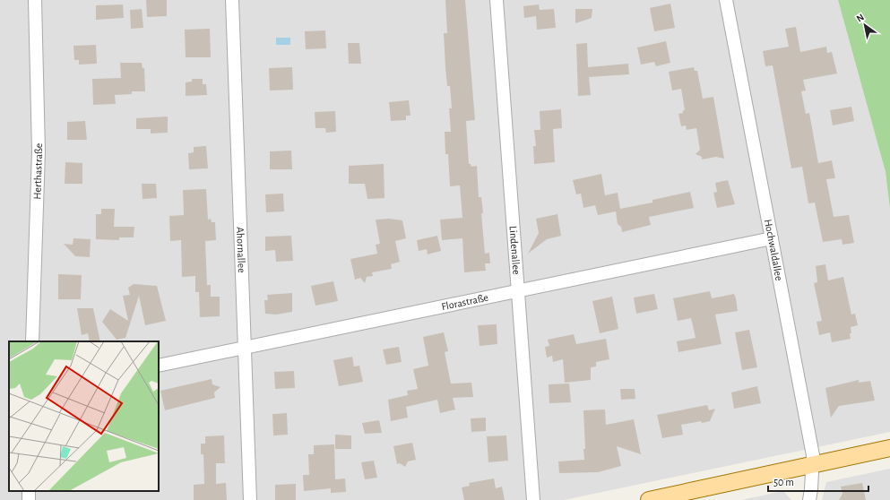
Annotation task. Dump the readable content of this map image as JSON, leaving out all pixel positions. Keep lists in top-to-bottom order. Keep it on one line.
{"streets":{"street":["Herthastraße","Ahornallee","Lindenallee","Hochwaldallee","Florastraße"]},"crossings":[["Ahornallee","Florastraße"],["Lindenallee","Florastraße"],["Hochwaldallee","Florastraße"]],"scale_bar":"50 m","north":"top left"}
